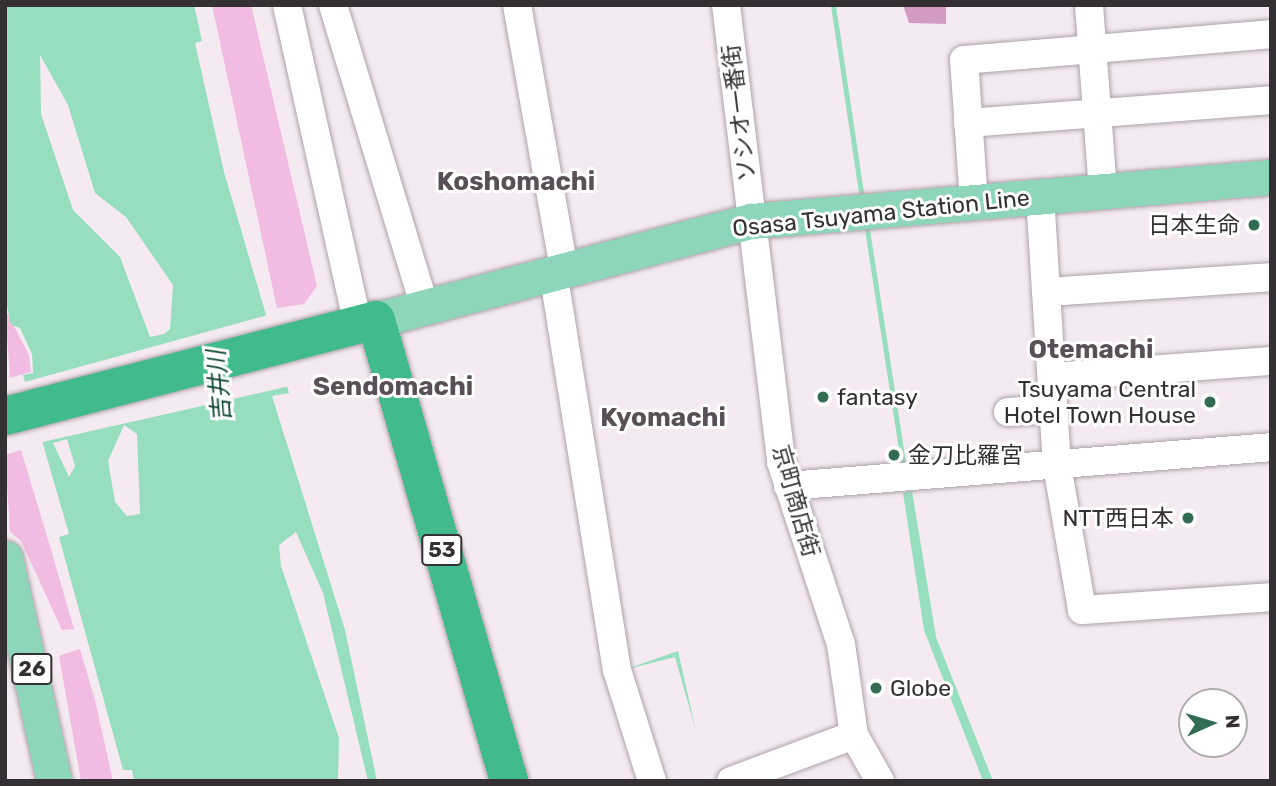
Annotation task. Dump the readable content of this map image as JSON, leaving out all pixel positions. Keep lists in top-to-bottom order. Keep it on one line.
{"streets":{"highway":["53"],"main road":["Osasa Tsuyama Station Line","26"],"street":["ソシオ一番街","京町商店街"]},"crossings":[["ソシオ一番街","Osasa Tsuyama Station Line"],["ソシオ一番街","京町商店街"],["Osasa Tsuyama Station Line","京町商店街"],["Osasa Tsuyama Station Line","53"]],"districts":["Koshomachi","Otemachi","Sendomachi","Kyomachi"],"water":["吉井川"],"places":["日本生命","fantasy","Tsuyama Central Hotel Town House","金刀比羅宮","NTT西日本","Globe"],"north":"right"}
